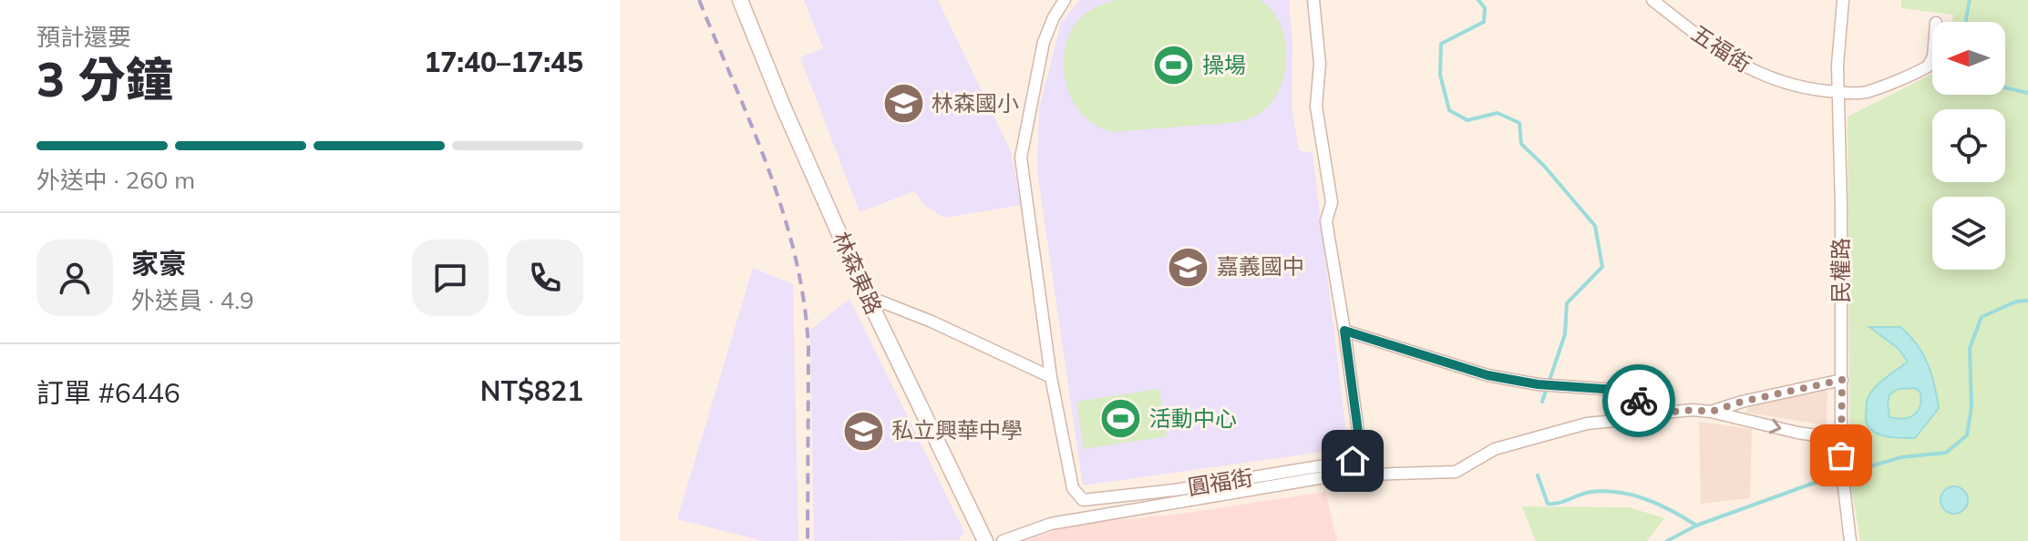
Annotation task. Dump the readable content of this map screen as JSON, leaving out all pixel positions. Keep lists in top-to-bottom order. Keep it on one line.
{"streets":{"main road":["林森東路"],"street":["五福街","民權路","圓福街"]},"crossings":[["五福街","民權路"],["民權路","圓福街"]],"places":{"sports":["操場","活動中心"],"school or university":["林森國小","嘉義國中","私立興華中學"]},"north":"left","page":{"heading":["3 分鐘","預計還要","17:40–17:45"],"panel":["家豪","外送員 · 4.9","訂單 #6446","NT$821"],"bar":"外送中 · 260 m"}}
